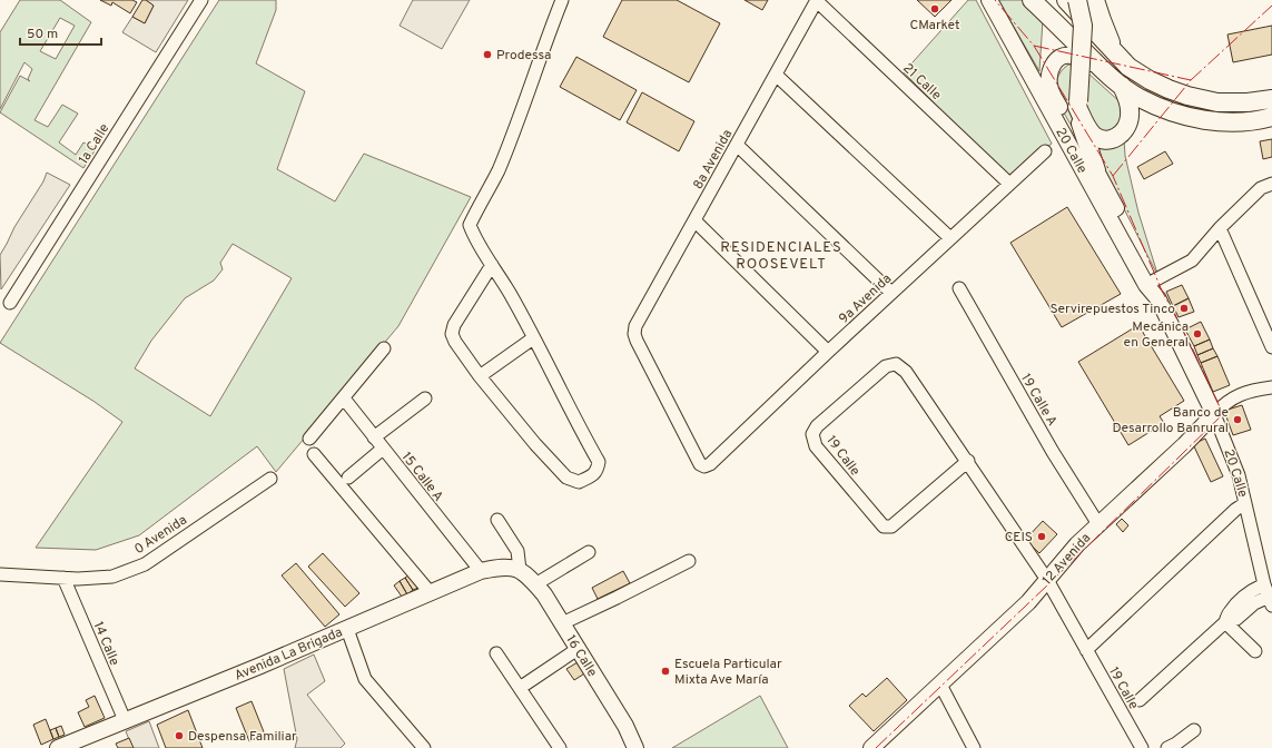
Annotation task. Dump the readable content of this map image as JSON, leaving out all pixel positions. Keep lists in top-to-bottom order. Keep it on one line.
{"streets":{"main road":["20 Calle","12 Avenida","Avenida La Brigada","16 Calle"],"street":["21 Calle","1a Calle","8a Avenida","9a Avenida","19 Calle A","19 Calle","15 Calle A","0 Avenida","14 Calle"]},"crossings":[["21 Calle","8a Avenida"],["21 Calle","9a Avenida"],["20 Calle","12 Avenida"],["8a Avenida","9a Avenida"],["19 Calle A","12 Avenida"],["19 Calle","12 Avenida"],["15 Calle A","Avenida La Brigada"],["0 Avenida","14 Calle"],["14 Calle","Avenida La Brigada"],["Avenida La Brigada","16 Calle"]],"districts":["RESIDENCIALES ROOSEVELT"],"places":["CMarket","Prodessa","Servirepuestos Tinco","Mecánica en General","Banco de Desarrollo Banrural","CEIS","Escuela Particular Mixta Ave María","Despensa Familiar"],"scale_bar":"50 m"}
